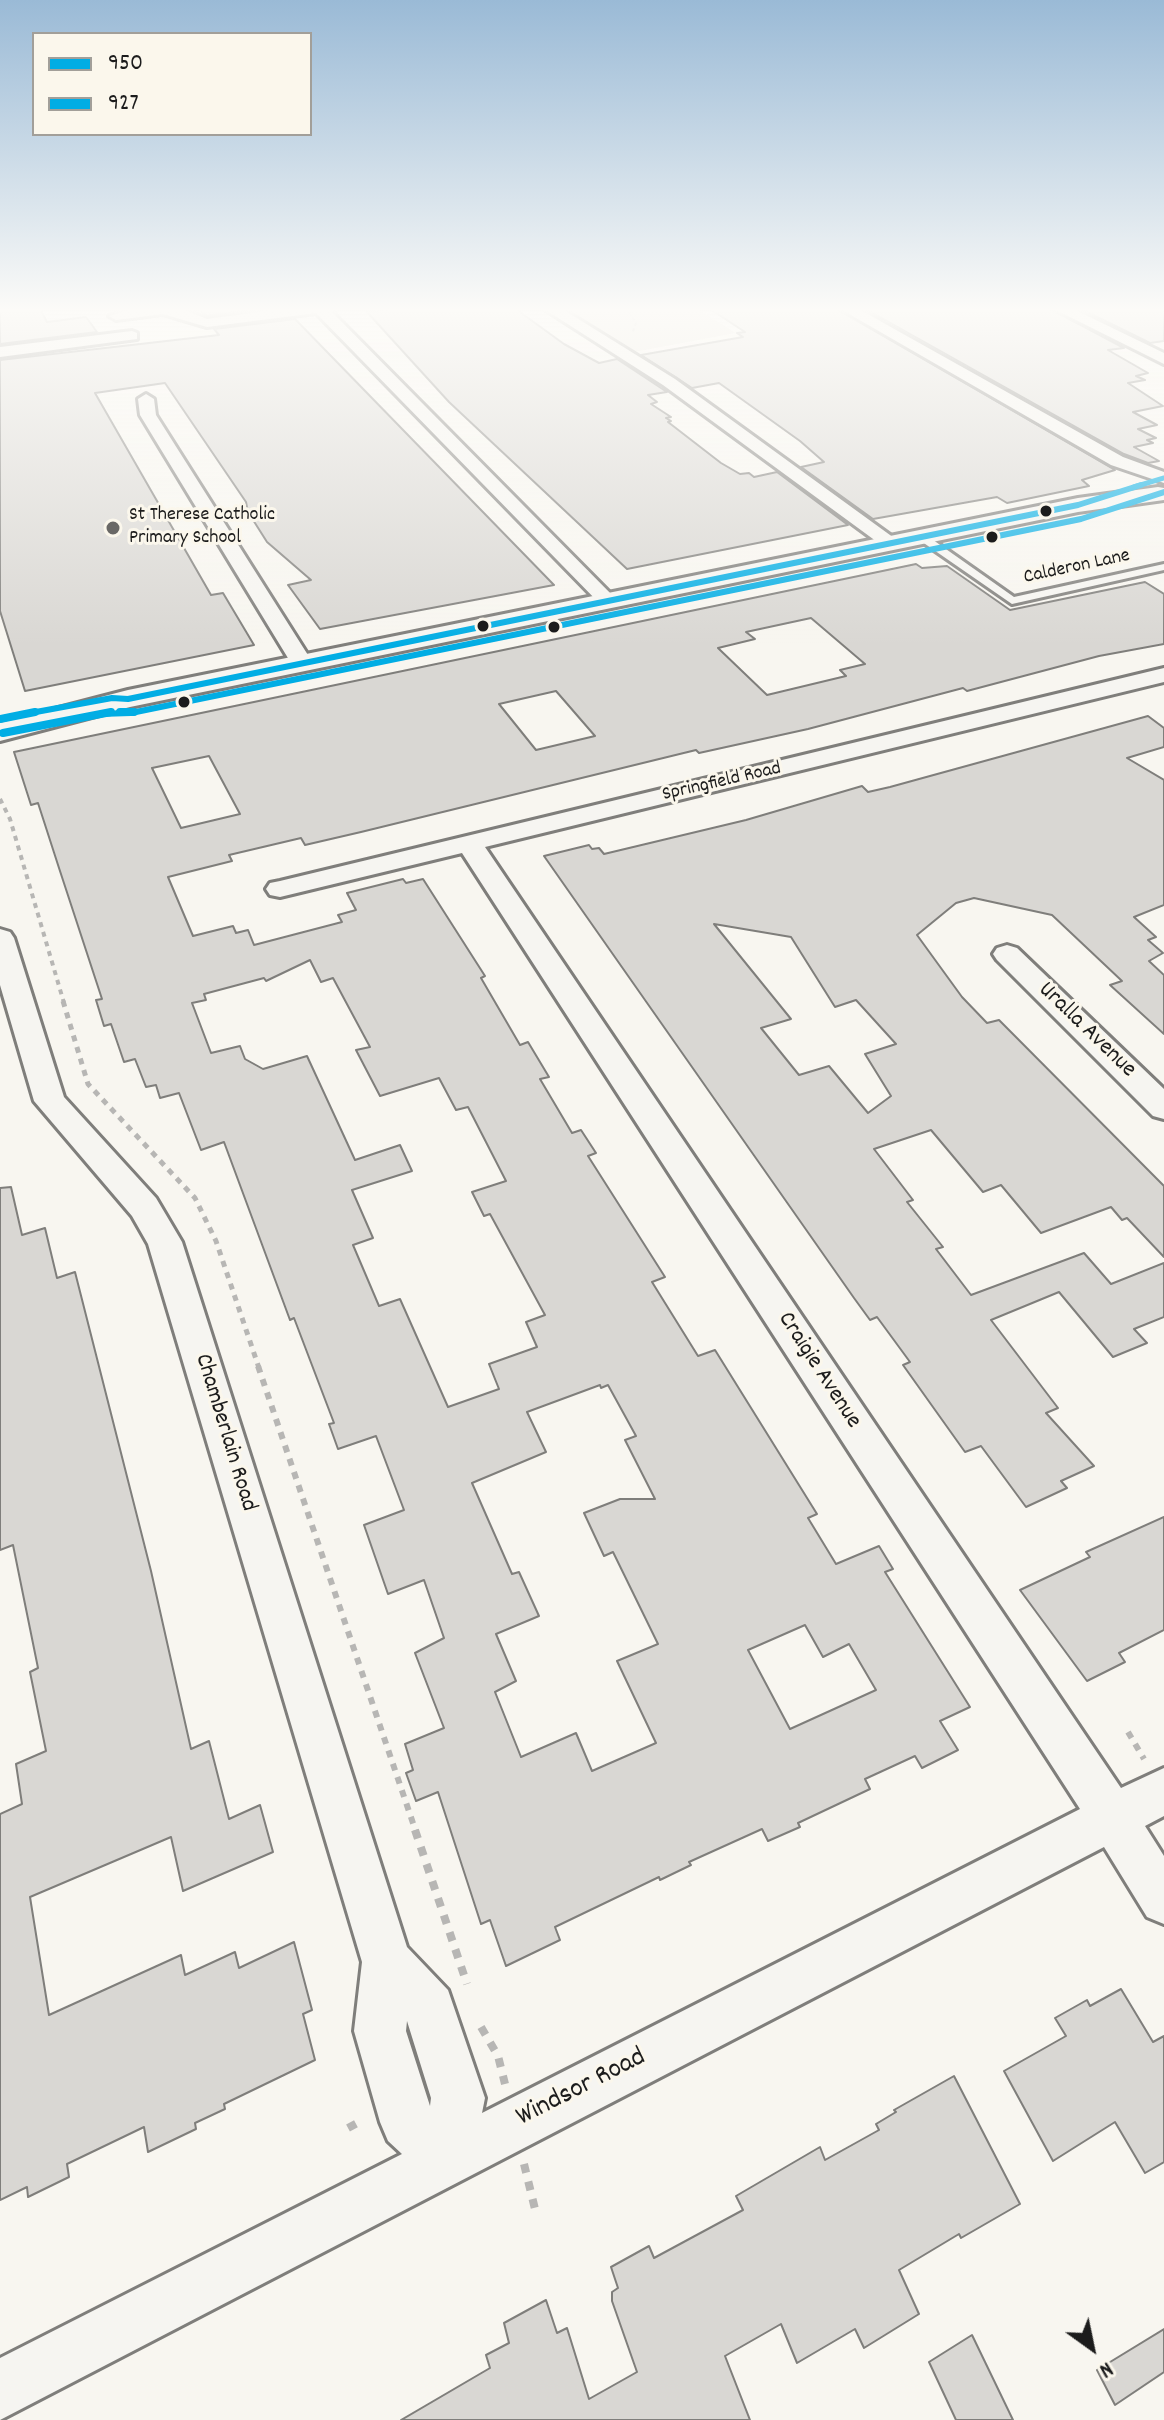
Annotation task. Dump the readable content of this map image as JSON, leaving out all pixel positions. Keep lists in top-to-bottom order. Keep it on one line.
{"streets":{"street":["Springfield Road","Uralla Avenue","Craigie Avenue","Chamberlain Road","Windsor Road"],"lane":["Calderon Lane"]},"crossings":[["Springfield Road","Craigie Avenue"],["Craigie Avenue","Windsor Road"],["Chamberlain Road","Windsor Road"]],"places":["St Therese Catholic Primary School"],"lines":["transit line 950","transit line 927"],"legend":["950","927"],"north":"bottom right"}
